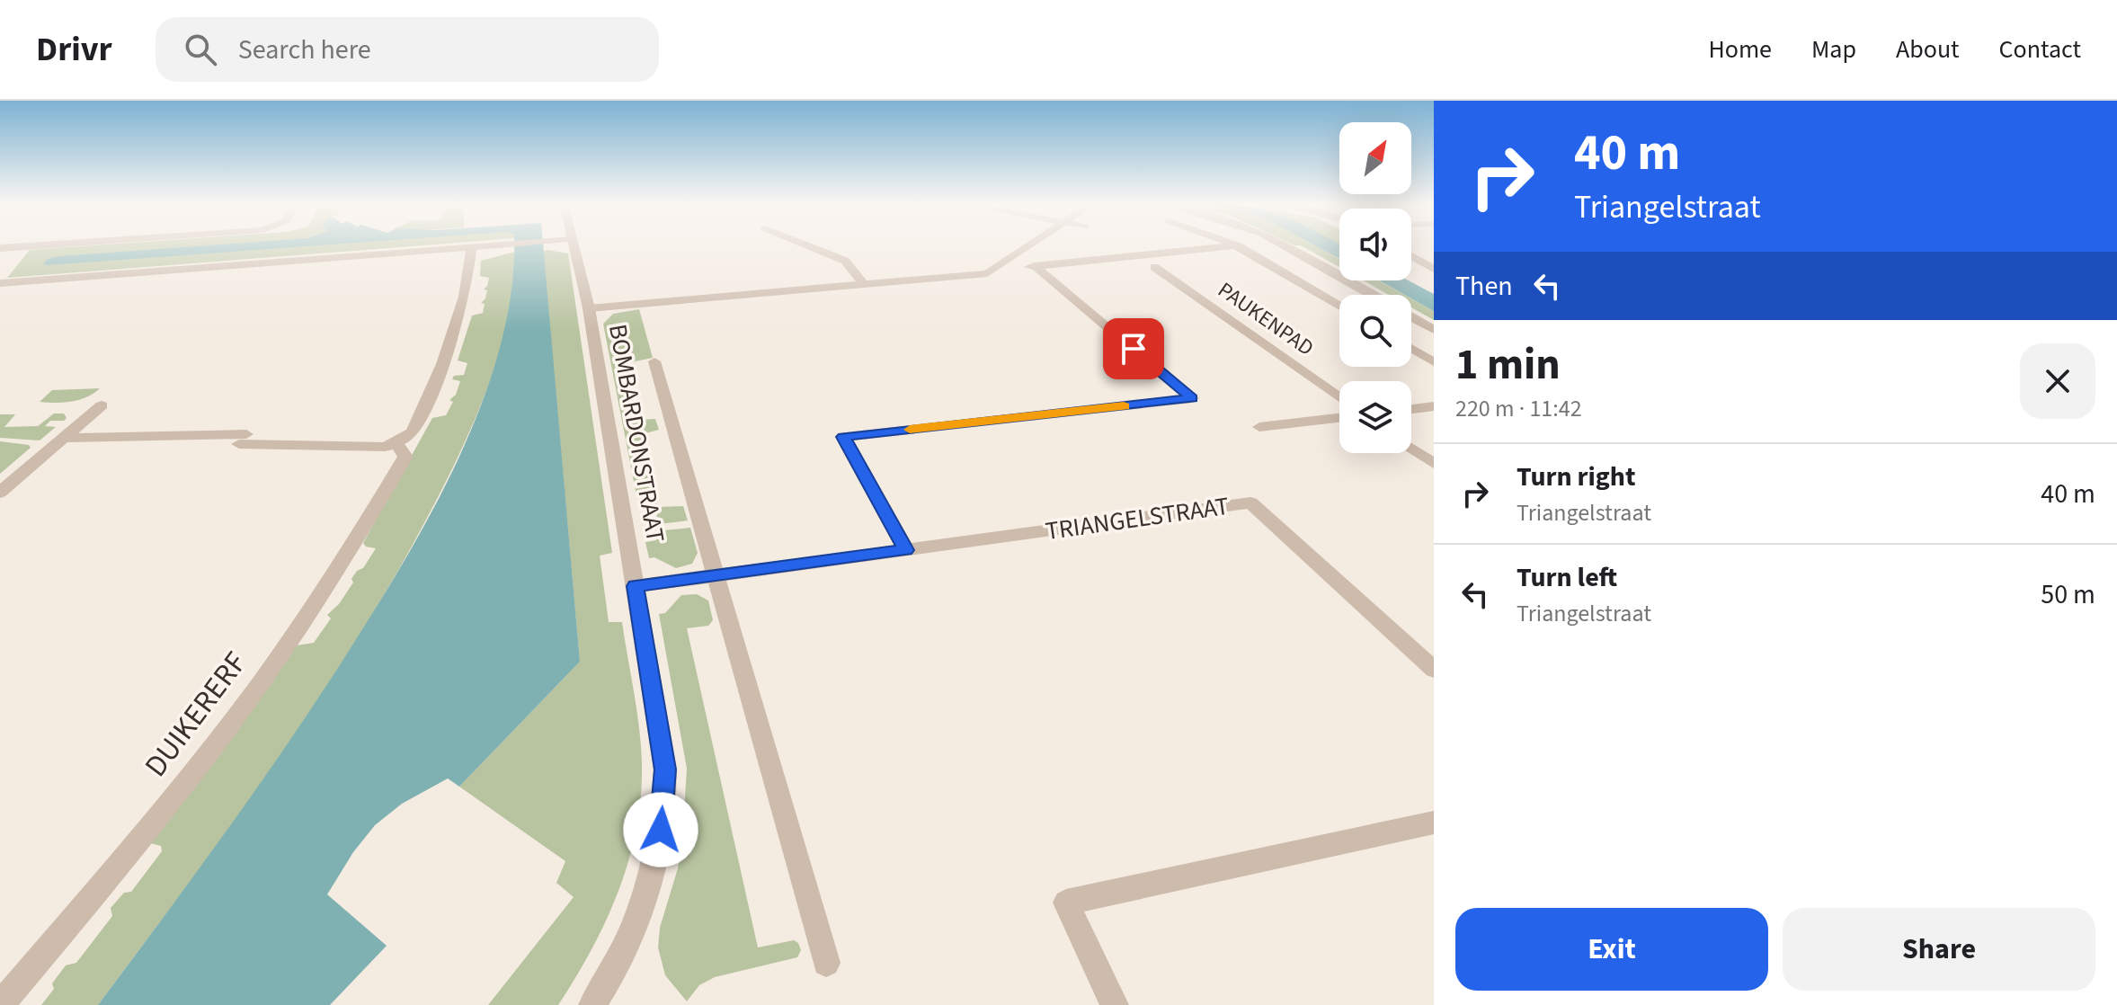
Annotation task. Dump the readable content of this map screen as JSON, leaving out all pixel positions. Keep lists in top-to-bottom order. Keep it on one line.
{"streets":{"street":["PAUKENPAD","BOMBARDONSTRAAT","TRIANGELSTRAAT","DUIKERERF"]},"crossings":[["BOMBARDONSTRAAT","TRIANGELSTRAAT"]],"north":"top right","page":{"header":"Drivr","search":"Search here","nav":["Home","Map","About","Contact"],"turn":["40 m","Triangelstraat"],"then":"Then","heading":["1 min","220 m · 11:42"],"list":[{"name":"Turn right","note":"Triangelstraat","value":"40 m"},{"name":"Turn left","note":"Triangelstraat","value":"50 m"}],"buttons":["Exit","Share"]}}
